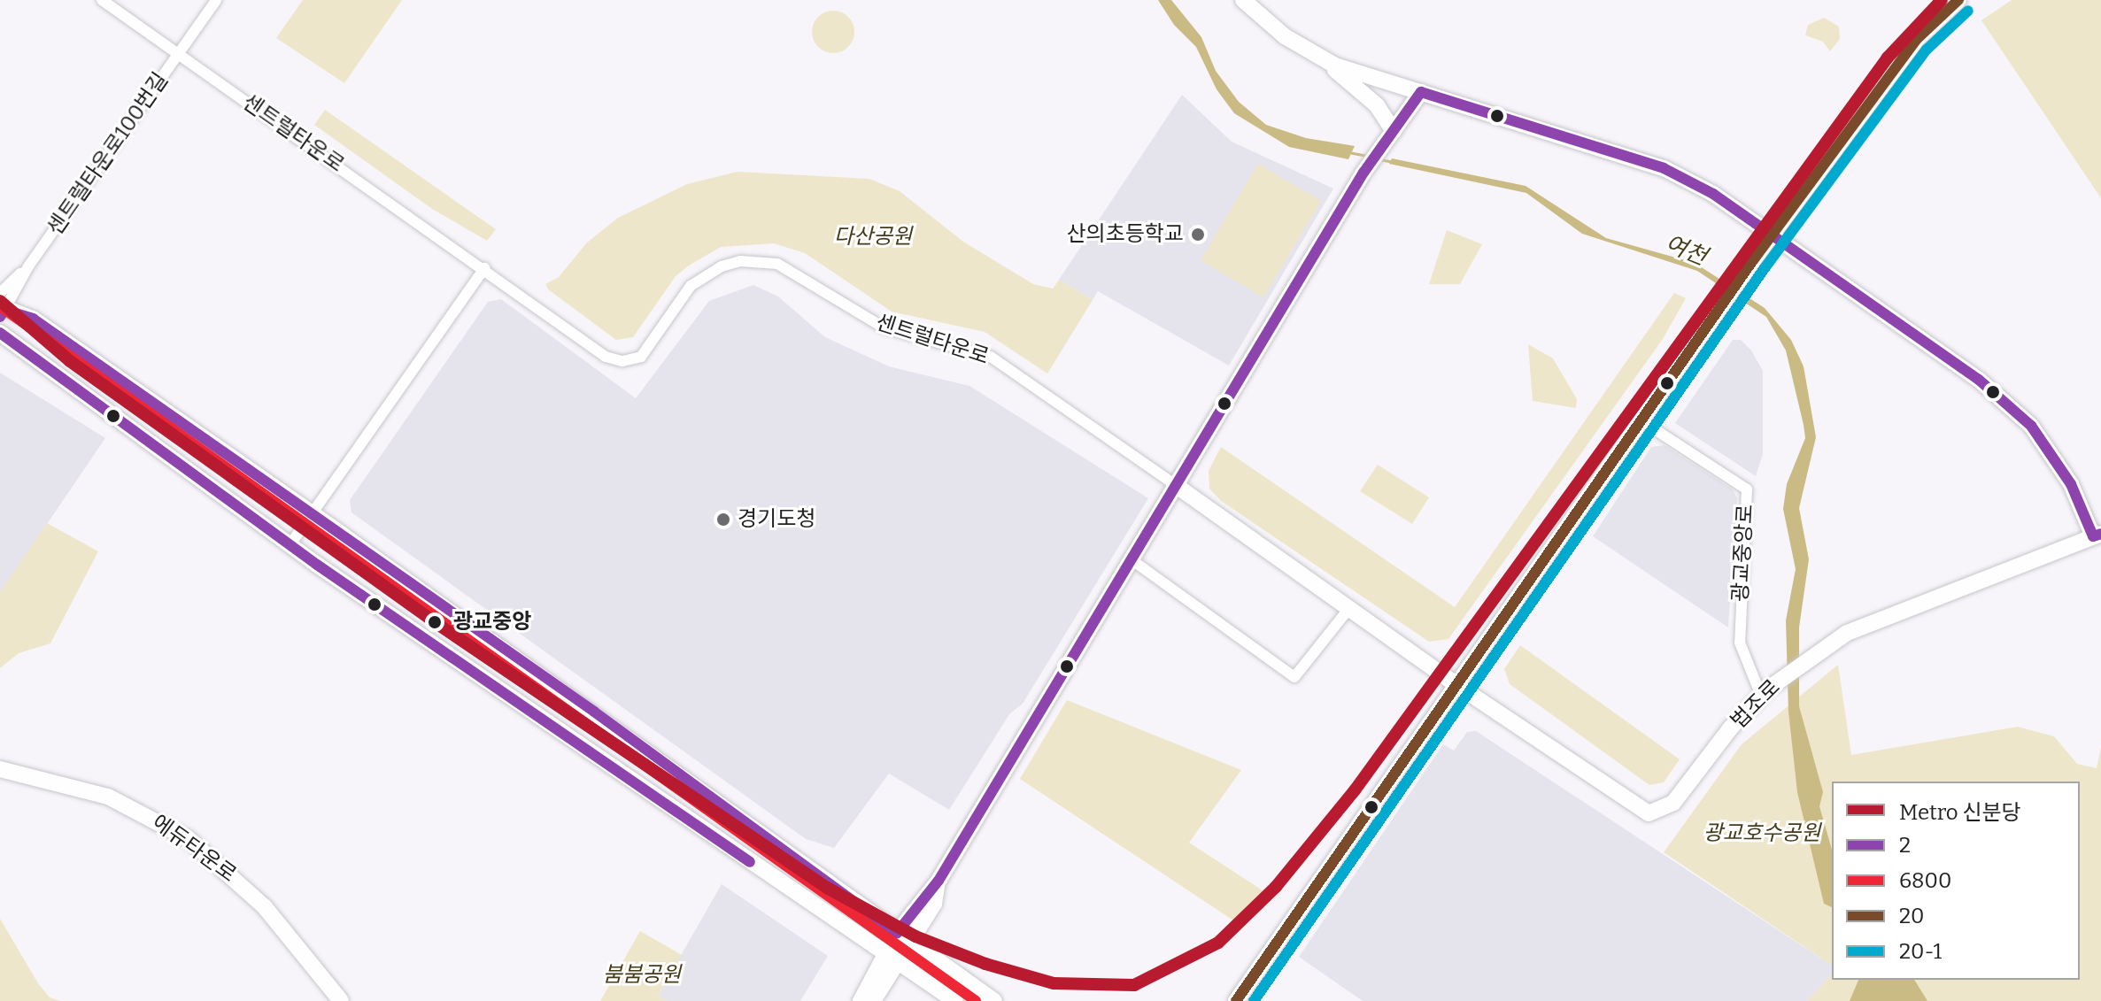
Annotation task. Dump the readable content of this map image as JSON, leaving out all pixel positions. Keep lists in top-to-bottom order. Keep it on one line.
{"streets":{"street":["센트럴타운로","센트럴타운로100번길","광교중앙로","법조로","에듀타운로"]},"crossings":[["센트럴타운로","센트럴타운로100번길"],["센트럴타운로","법조로"],["광교중앙로","법조로"]],"water":["여천"],"parks":["다산공원","광교호수공원","붐붐공원"],"places":["산의초등학교","경기도청","광교중앙"],"lines":["metro line 신분당","transit line 20","transit line 20-1","transit line 2","transit line 6800"],"legend":["Metro 신분당","2","6800","20","20-1"]}
